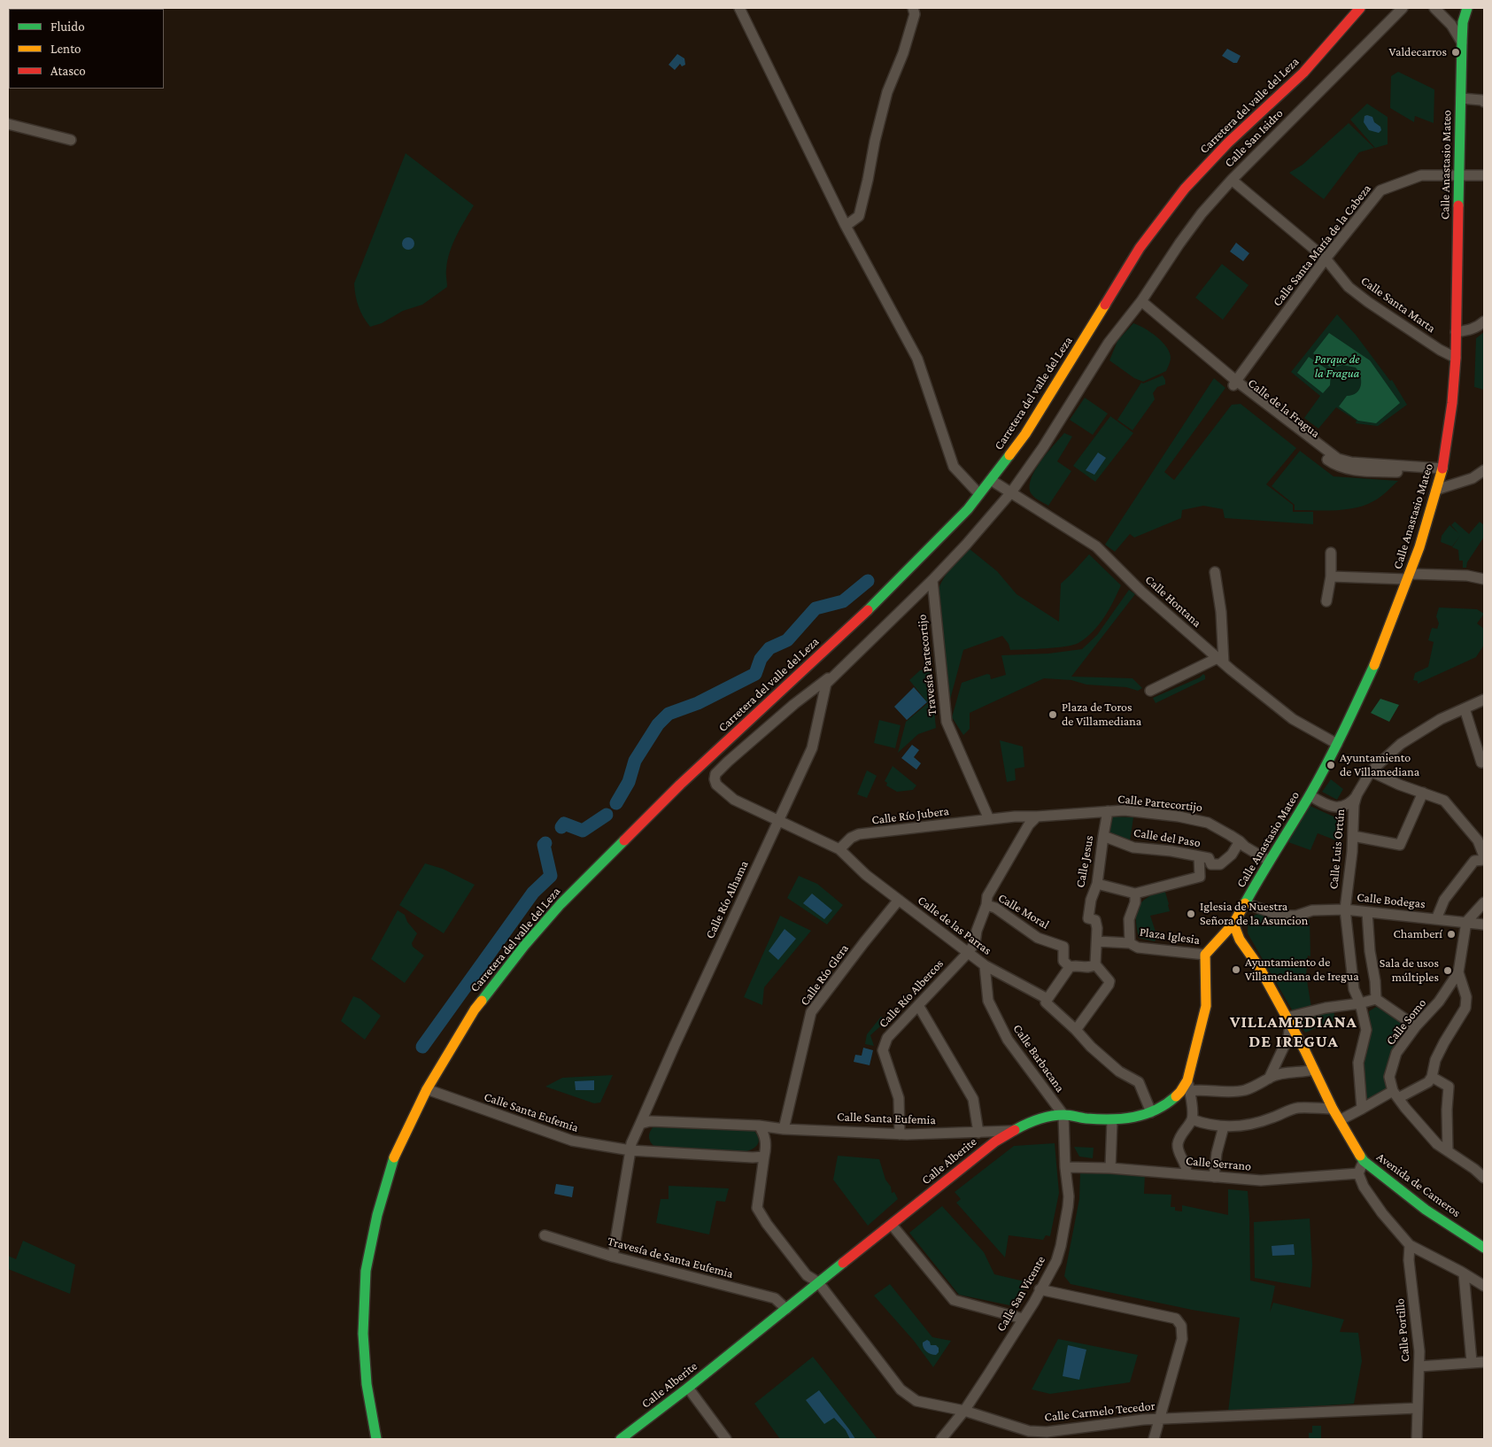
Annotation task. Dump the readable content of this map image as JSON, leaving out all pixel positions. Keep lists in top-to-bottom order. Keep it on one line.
{"streets":{"main road":["Carretera del valle del Leza","Calle Anastasio Mateo","Calle Alberite","Avenida de Cameros"],"street":["Calle San Isidro","Calle Santa María de la Cabeza","Calle Santa Marta","Calle de la Fragua","Calle Hontana","Travesía Partecortijo","Calle Partecortijo","Calle Río Jubera","Calle del Paso","Calle Luis Ortún","Calle Jesus","Calle Río Alhama","Calle Bodegas","Calle Moral","Calle de las Parras","Plaza Iglesia","Calle Río Glera","Calle Río Albercos","Calle Somo","Calle Barbacana","Calle Santa Eufemia","Calle Serrano","Travesía de Santa Eufemia","Calle San Vicente","Calle Portillo","Calle Carmelo Tecedor"]},"crossings":[["Carretera del valle del Leza","Calle Hontana"],["Carretera del valle del Leza","Calle Santa Eufemia"],["Calle San Isidro","Calle Santa Marta"],["Calle San Isidro","Calle de la Fragua"],["Calle San Isidro","Calle Hontana"],["Calle San Isidro","Travesía Partecortijo"],["Calle San Isidro","Calle Río Alhama"],["Calle San Isidro","Calle de las Parras"],["Calle Anastasio Mateo","Calle Santa María de la Cabeza"],["Calle Anastasio Mateo","Calle Santa Marta"],["Calle Anastasio Mateo","Calle de la Fragua"],["Calle Anastasio Mateo","Calle Hontana"],["Calle Anastasio Mateo","Calle Partecortijo"],["Calle Anastasio Mateo","Calle Bodegas"],["Calle Anastasio Mateo","Avenida de Cameros"],["Calle Santa María de la Cabeza","Calle Santa Marta"],["Calle Santa María de la Cabeza","Calle de la Fragua"],["Travesía Partecortijo","Calle Partecortijo"],["Travesía Partecortijo","Calle Río Jubera"],["Calle Partecortijo","Calle Río Jubera"],["Calle Partecortijo","Calle del Paso"],["Calle Partecortijo","Calle Jesus"],["Calle Río Jubera","Calle de las Parras"],["Calle del Paso","Calle Jesus"],["Calle Luis Ortún","Calle Bodegas"],["Calle Jesus","Plaza Iglesia"],["Calle Río Alhama","Calle de las Parras"],["Calle Río Alhama","Calle Santa Eufemia"],["Calle Bodegas","Calle Somo"],["Calle de las Parras","Calle Río Glera"],["Calle de las Parras","Calle Río Albercos"],["Calle de las Parras","Calle Barbacana"],["Calle de las Parras","Calle Alberite"],["Plaza Iglesia","Calle Alberite"],["Calle Río Glera","Calle Santa Eufemia"],["Calle Río Albercos","Calle Santa Eufemia"],["Calle Barbacana","Calle Alberite"],["Calle Barbacana","Calle San Vicente"],["Calle Santa Eufemia","Calle Alberite"],["Calle Santa Eufemia","Calle Carmelo Tecedor"],["Calle Alberite","Travesía de Santa Eufemia"],["Calle Alberite","Calle San Vicente"],["Calle Alberite","Calle Carmelo Tecedor"],["Calle Serrano","Calle San Vicente"],["Calle San Vicente","Calle Carmelo Tecedor"],["Calle Portillo","Calle Carmelo Tecedor"]],"districts":["VILLAMEDIANA DE IREGUA"],"parks":["Parque de la Fragua"],"places":["Valdecarros","Plaza de Toros de Villamediana","Ayuntamiento de Villamediana","Iglesia de Nuestra Señora de la Asuncion","Chamberí","Ayuntamiento de Villamediana de Iregua","Sala de usos múltiples"],"legend":["Fluido","Lento","Atasco"]}
